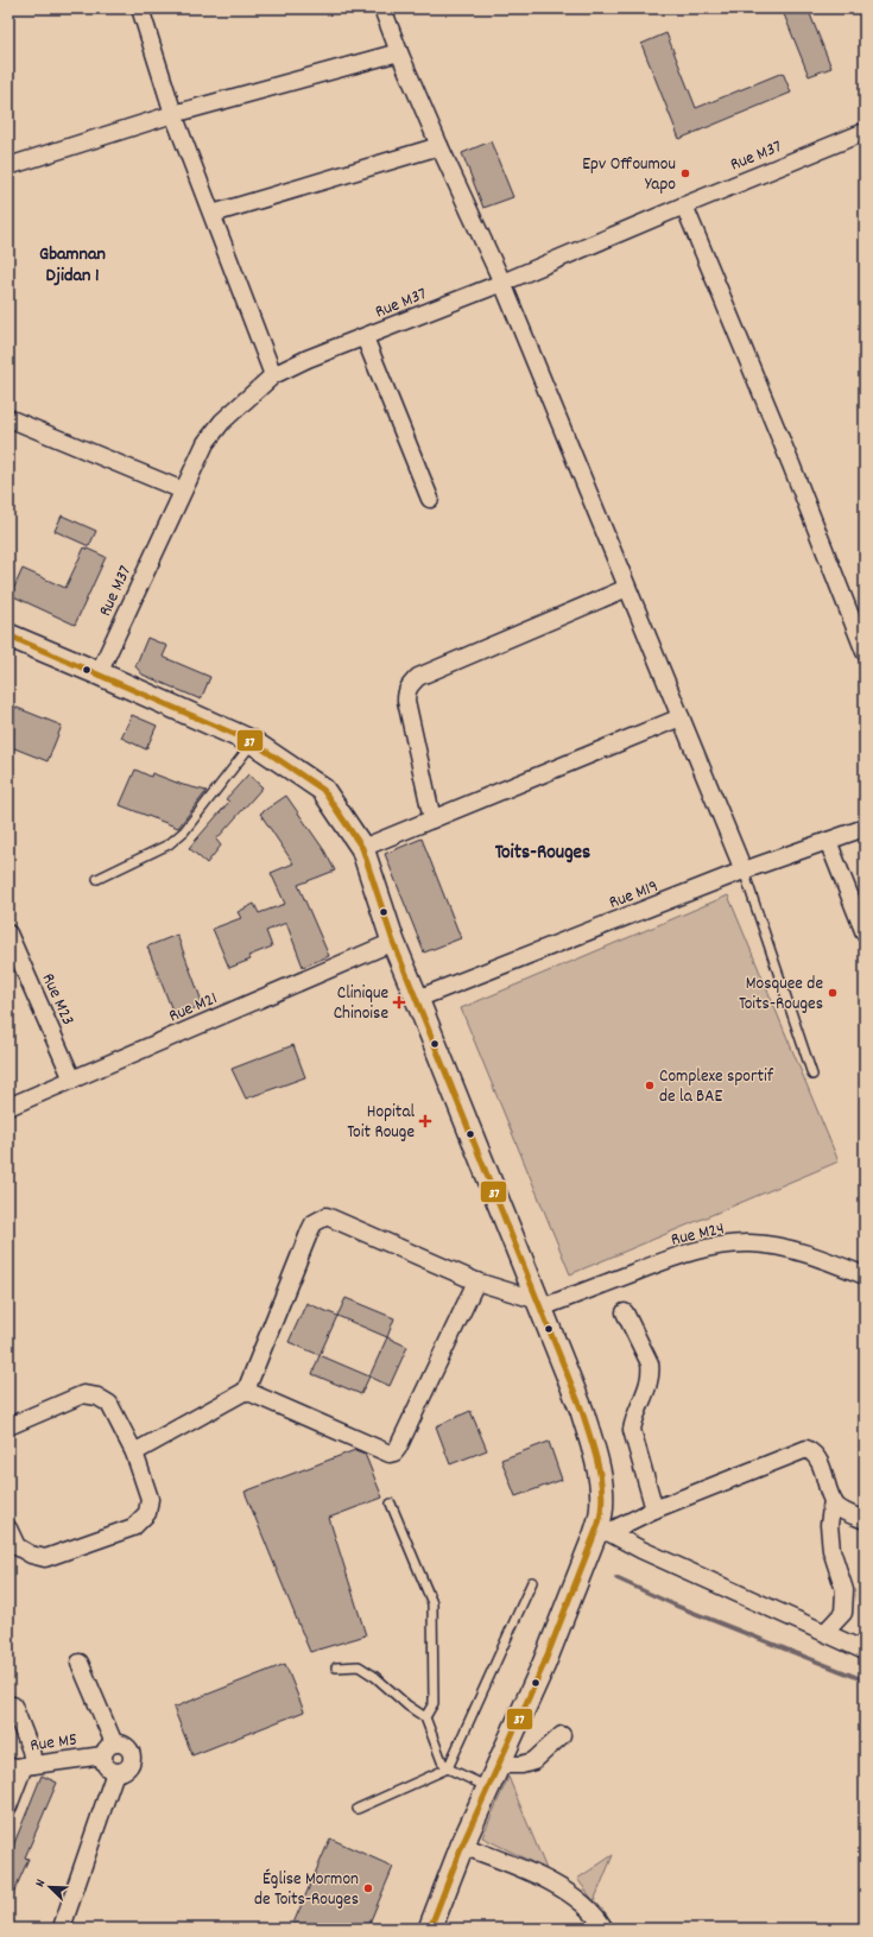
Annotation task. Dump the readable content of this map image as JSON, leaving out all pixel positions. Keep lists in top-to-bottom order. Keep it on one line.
{"streets":{"street":["Rue M37","Rue M19","Rue M23","Rue M21","Rue M24","Rue M5"]},"crossings":[["Rue M23","Rue M21"]],"districts":["Gbamnan Djidan 1","Toits-Rouges"],"places":{"other":["Epv Offoumou Yapo","Mosquee de Toits-Rouges","Complexe sportif de la BAE","Église Mormon de Toits-Rouges"],"health":["Clinique Chinoise","Hopital Toit Rouge"]},"lines":["transit line 37"],"north":"top left"}
